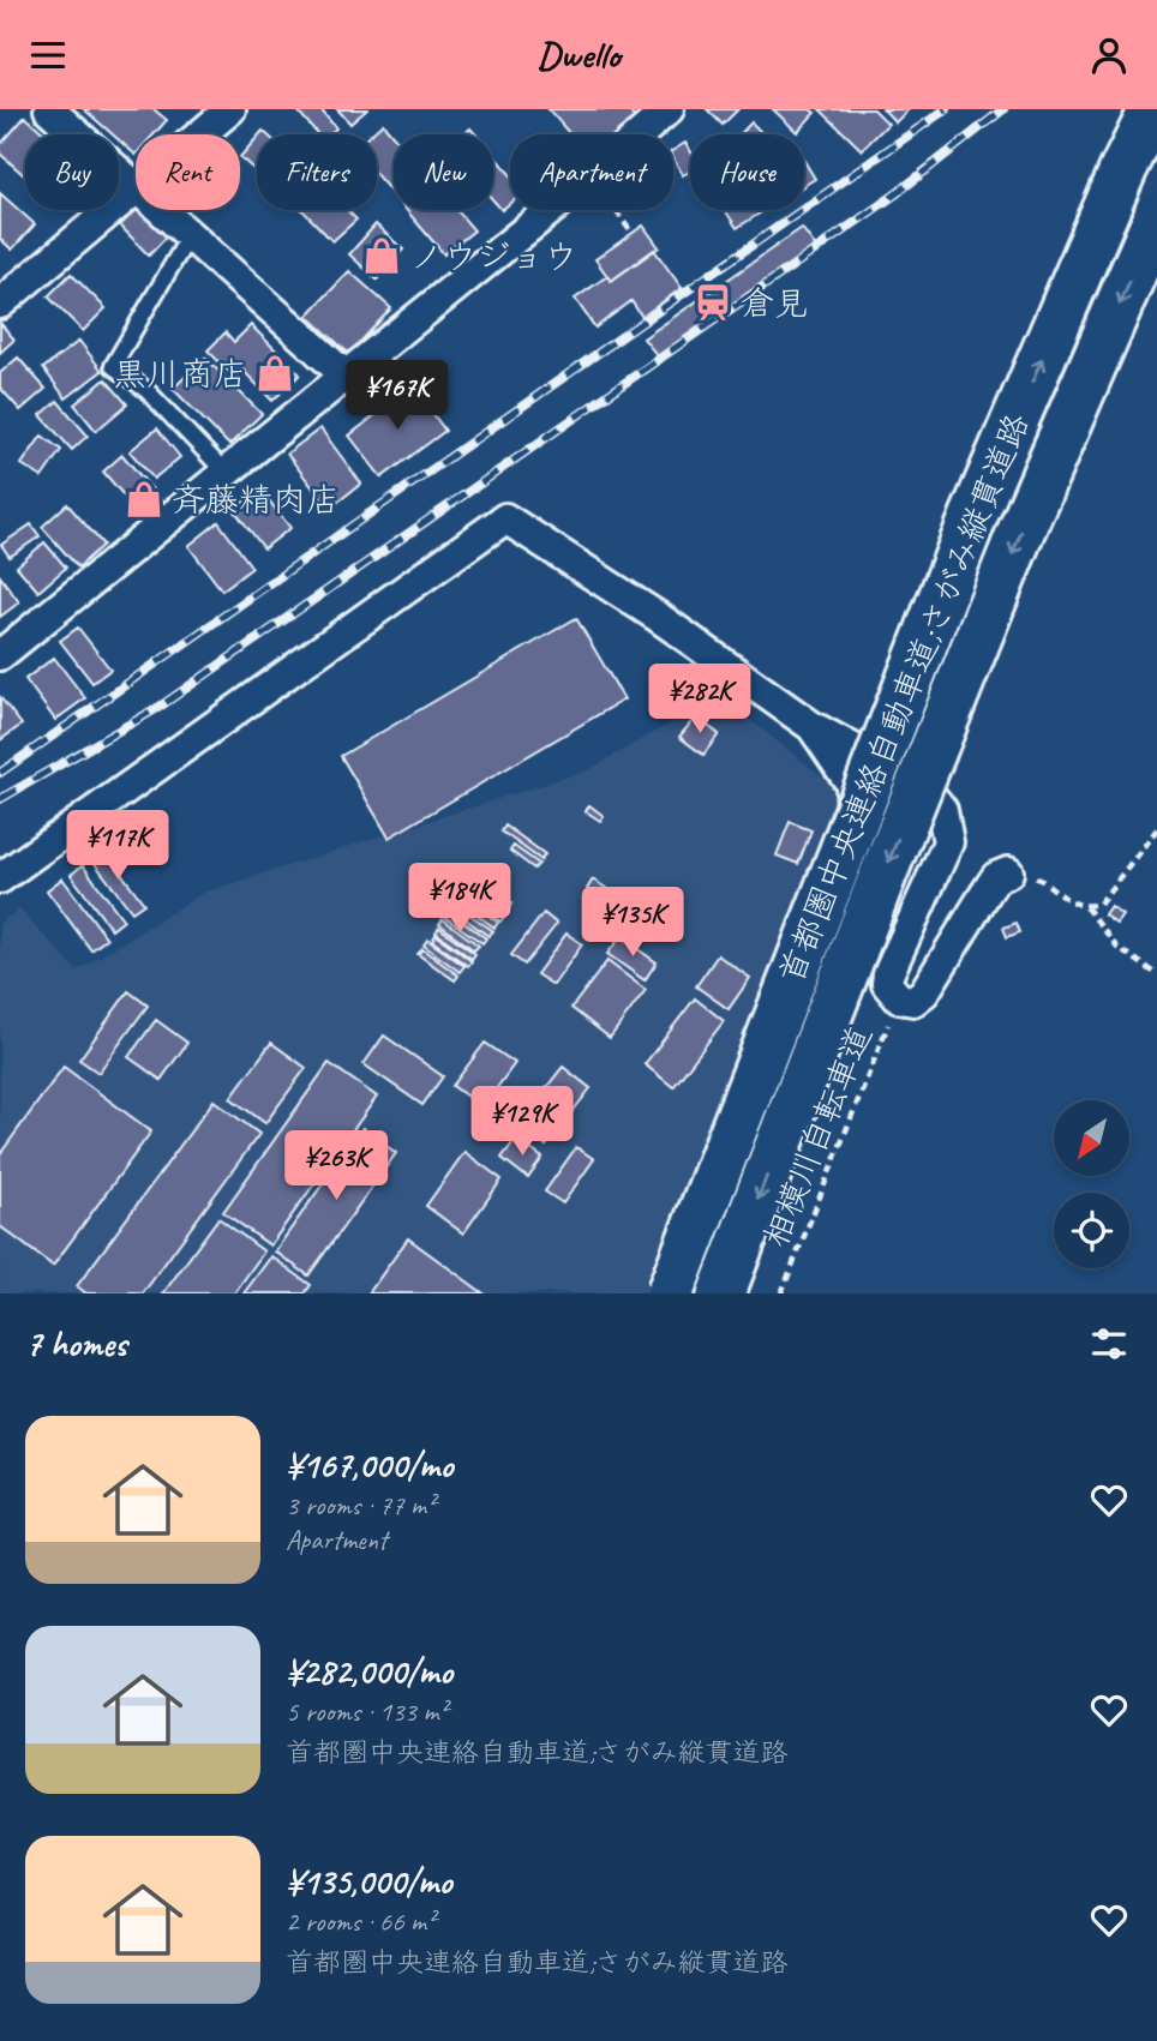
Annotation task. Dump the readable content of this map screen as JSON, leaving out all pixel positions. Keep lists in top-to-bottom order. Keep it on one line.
{"streets":{"highway":["首都圏中央連絡自動車道;さがみ縦貫道路"],"path":["相模川自転車道"]},"places":{"shop":["ノウジョウ","黒川商店","斉藤精肉店"],"station":["倉見"]},"north":"bottom left","page":{"header":"Dwello","chip":["Buy","Rent","Filters","New","Apartment","House"],"price":["¥167K","¥282K","¥117K","¥184K","¥135K","¥129K","¥263K"],"heading":"7 homes","list":[{"name":"¥167,000/mo","note":"3 rooms · 77 m² · Apartment"},{"name":"¥282,000/mo","note":"5 rooms · 133 m² · 首都圏中央連絡自動車道;さがみ縦貫道路"},{"name":"¥135,000/mo","note":"2 rooms · 66 m² · 首都圏中央連絡自動車道;さがみ縦貫道路"}]}}
